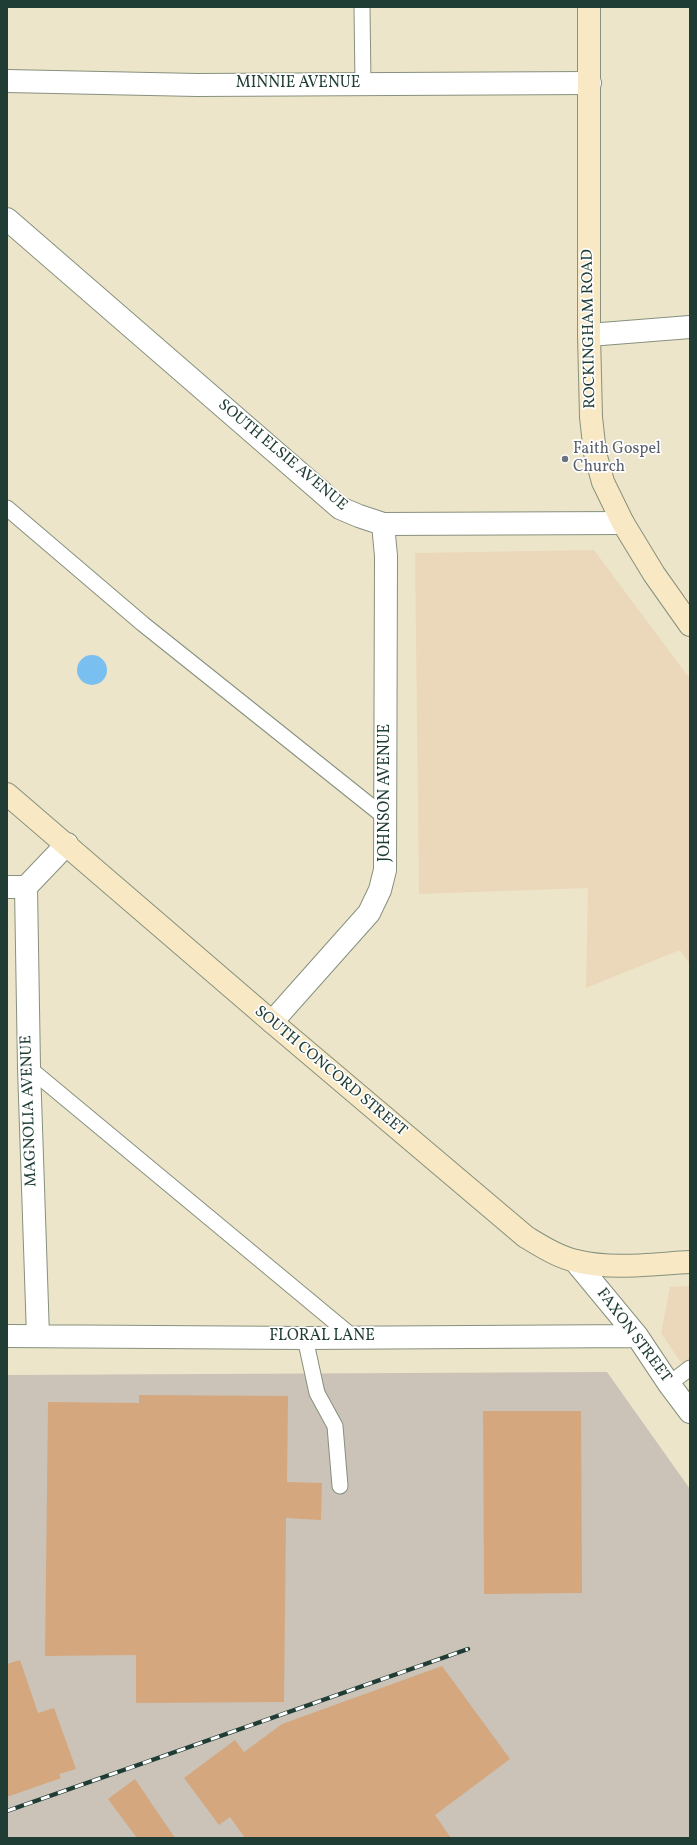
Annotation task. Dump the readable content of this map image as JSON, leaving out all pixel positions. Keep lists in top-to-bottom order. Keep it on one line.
{"streets":{"street":["MINNIE AVENUE","ROCKINGHAM ROAD","SOUTH ELSIE AVENUE","JOHNSON AVENUE","SOUTH CONCORD STREET","MAGNOLIA AVENUE","FAXON STREET","FLORAL LANE"]},"crossings":[["MINNIE AVENUE","ROCKINGHAM ROAD"],["ROCKINGHAM ROAD","SOUTH ELSIE AVENUE"],["SOUTH ELSIE AVENUE","JOHNSON AVENUE"],["JOHNSON AVENUE","SOUTH CONCORD STREET"],["SOUTH CONCORD STREET","FAXON STREET"],["MAGNOLIA AVENUE","FLORAL LANE"],["FAXON STREET","FLORAL LANE"]],"places":["Faith Gospel Church"]}
